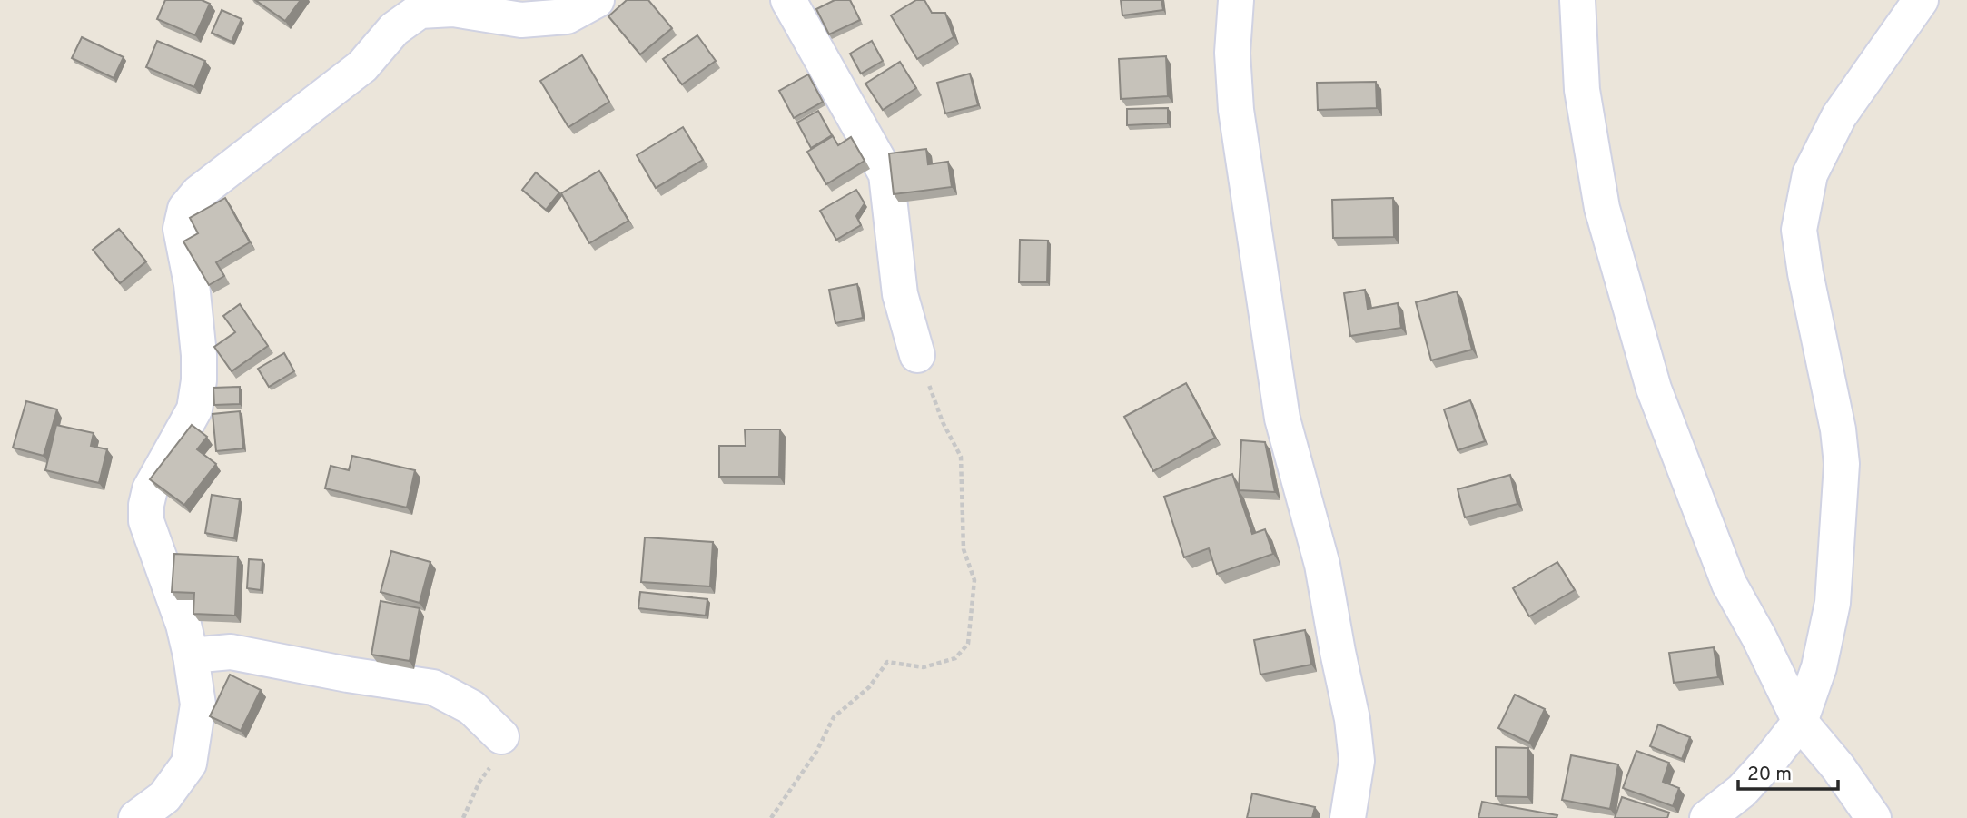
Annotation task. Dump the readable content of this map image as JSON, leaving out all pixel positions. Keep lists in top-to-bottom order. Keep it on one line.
{"scale_bar":"20 m"}
